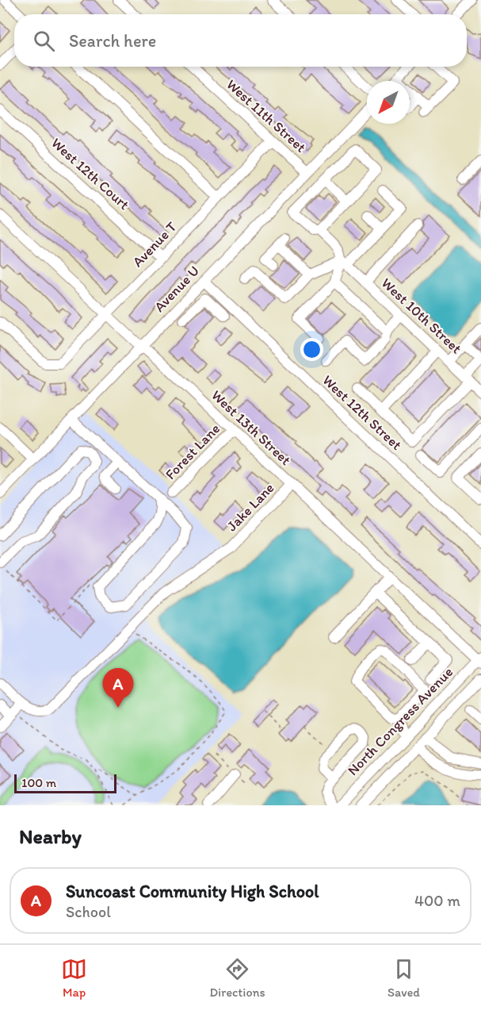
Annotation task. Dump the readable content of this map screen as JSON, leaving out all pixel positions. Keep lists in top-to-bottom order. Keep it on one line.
{"streets":{"street":["West 11th Street","West 12th Court","Avenue T","Avenue U","West 10th Street","West 12th Street","West 13th Street","Forest Lane","Jake Lane","North Congress Avenue"]},"crossings":[["West 11th Street","Avenue T"],["West 11th Street","Avenue U"],["West 12th Court","Avenue T"],["Avenue T","West 13th Street"],["Avenue U","West 12th Street"],["Avenue U","West 13th Street"],["West 13th Street","Forest Lane"],["West 13th Street","Jake Lane"],["West 13th Street","North Congress Avenue"]],"scale_bar":"100 m","north":"bottom left","page":{"search":"Search here","pins":"A","scale":"100 m","heading":"Nearby","list":[{"mark":"A","name":"Suncoast Community High School","note":"School","value":"400 m"}],"nav":["Map","Directions","Saved"]}}
